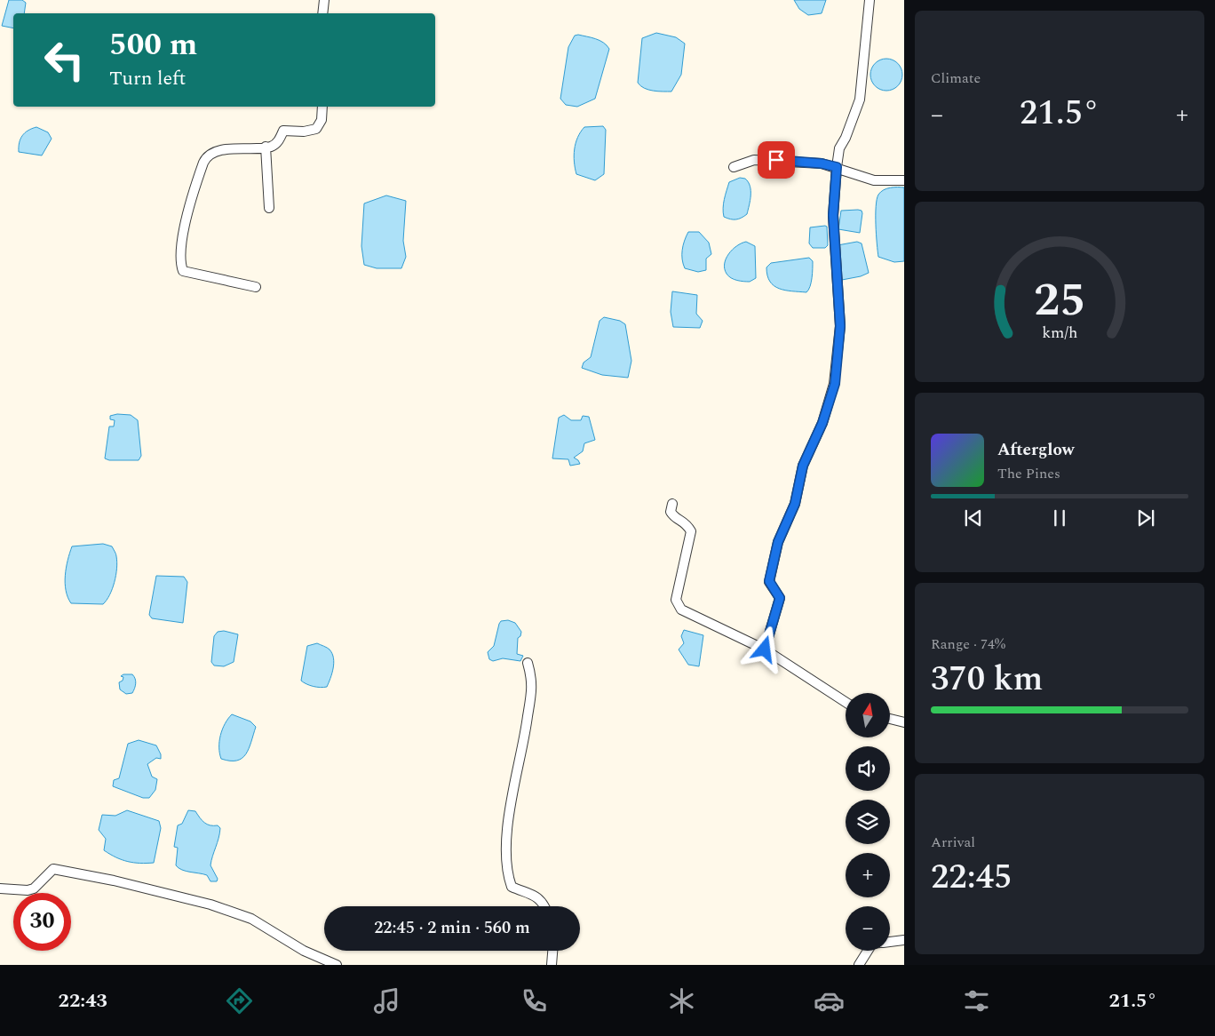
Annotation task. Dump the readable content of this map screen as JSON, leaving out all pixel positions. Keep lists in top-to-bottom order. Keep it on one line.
{"north":"top","page":{"tile":["Climate",["Range · 74%","370 km"],["Arrival","22:45"]],"turn":["500 m","Turn left"],"heat":["−","21.5°","+"],"song":["Afterglow","The Pines"],"map_buttons":["+","−"],"limit":"30","trip":"22:45 · 2 min · 560 m","tabs":["22:43","21.5°"],"gauge":["25","km/h"]}}
